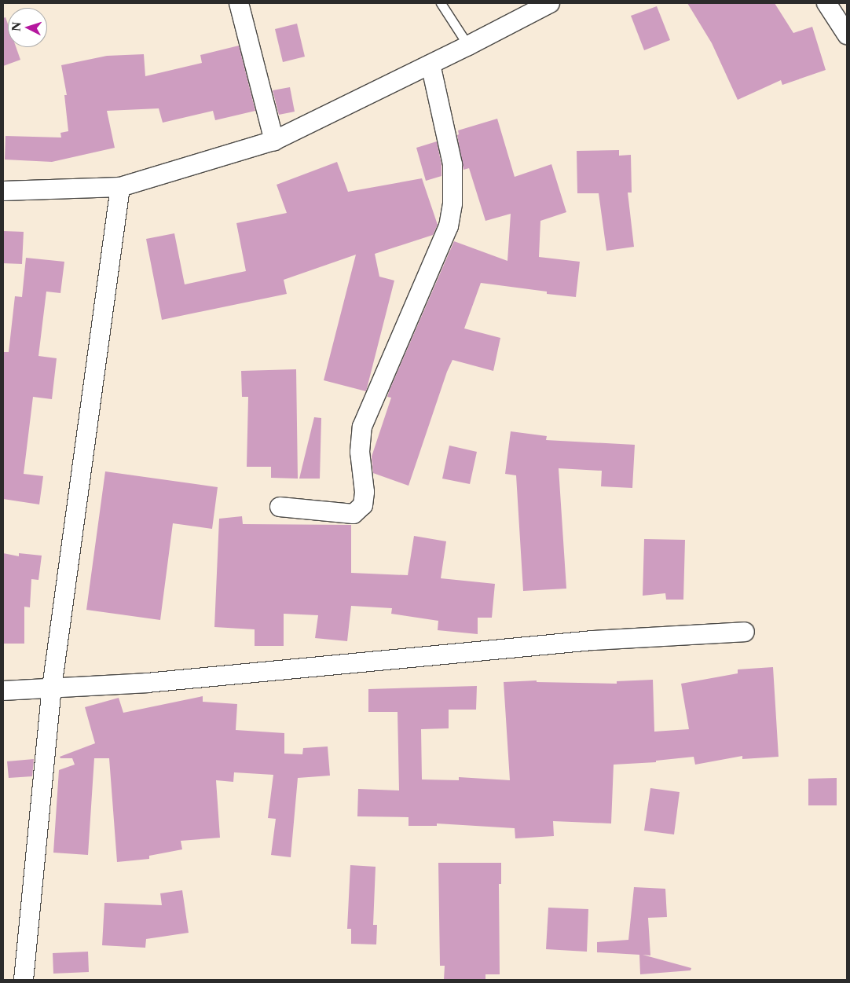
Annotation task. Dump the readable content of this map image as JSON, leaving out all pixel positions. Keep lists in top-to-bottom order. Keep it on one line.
{"north":"left"}
